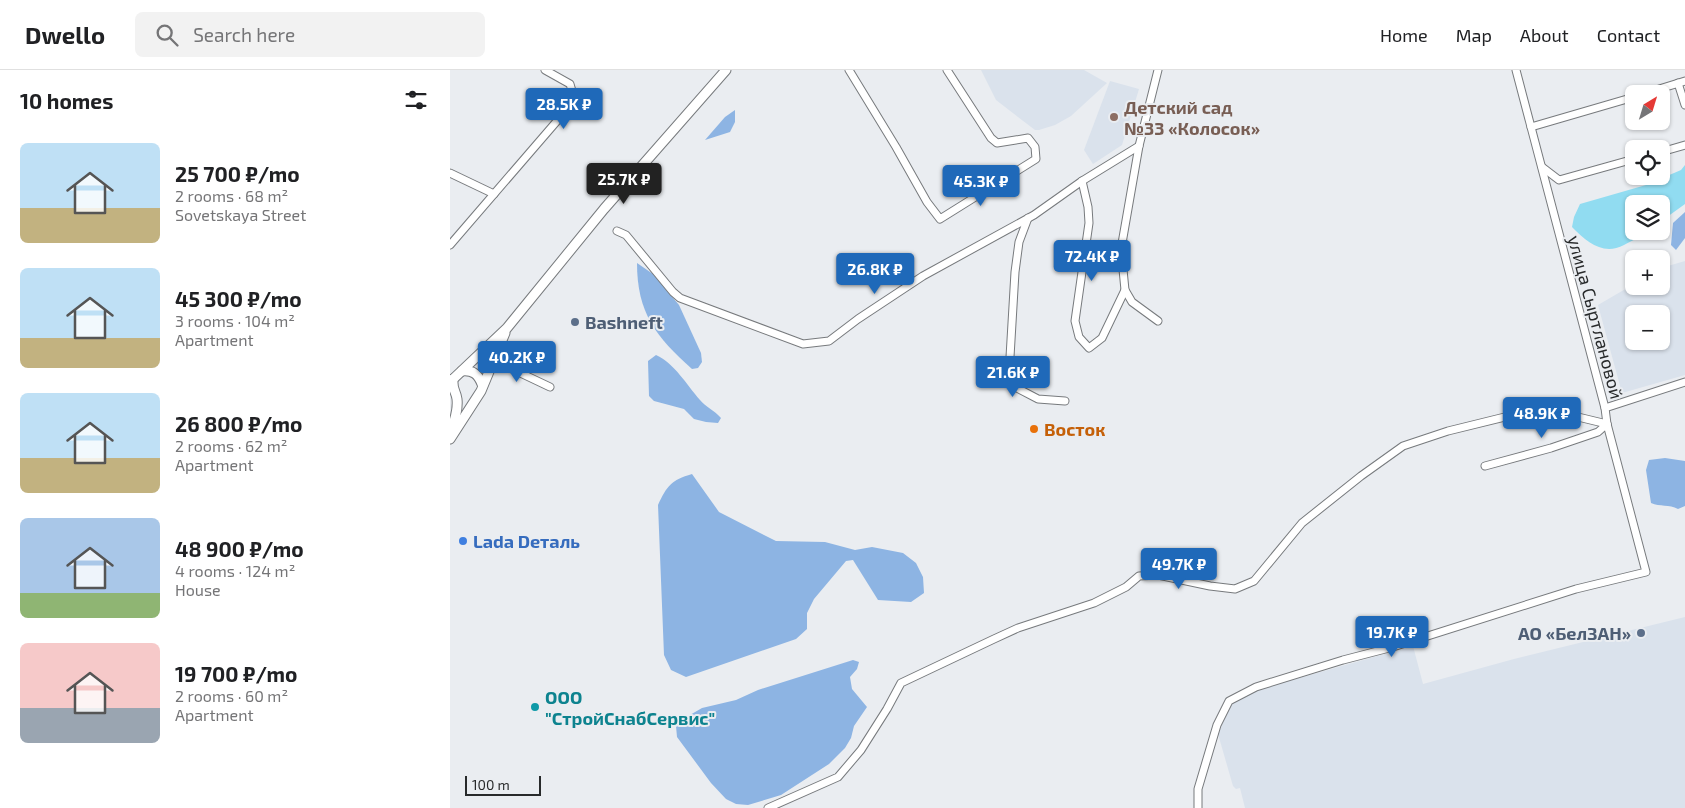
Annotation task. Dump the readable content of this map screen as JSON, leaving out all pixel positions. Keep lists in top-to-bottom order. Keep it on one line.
{"streets":{"street":["улица Сыртлановой"]},"places":["Детский сад №33 «Колосок»","Bashneft","Восток","Lada Dеталь","АО «БелЗАН»","ООО \"СтройСнабСервис\""],"scale_bar":"100 m","north":"top right","page":{"header":"Dwello","search":"Search here","nav":["Home","Map","About","Contact"],"heading":"10 homes","map_buttons":["+","−"],"price":["28.5K ₽","25.7K ₽","45.3K ₽","72.4K ₽","26.8K ₽","40.2K ₽","21.6K ₽","48.9K ₽","49.7K ₽","19.7K ₽"],"list":[{"name":"25 700 ₽/mo","note":"2 rooms · 68 m² · Sovetskaya Street"},{"name":"45 300 ₽/mo","note":"3 rooms · 104 m² · Apartment"},{"name":"26 800 ₽/mo","note":"2 rooms · 62 m² · Apartment"},{"name":"48 900 ₽/mo","note":"4 rooms · 124 m² · House"},{"name":"19 700 ₽/mo","note":"2 rooms · 60 m² · Apartment"}],"scale":"100 m"}}
